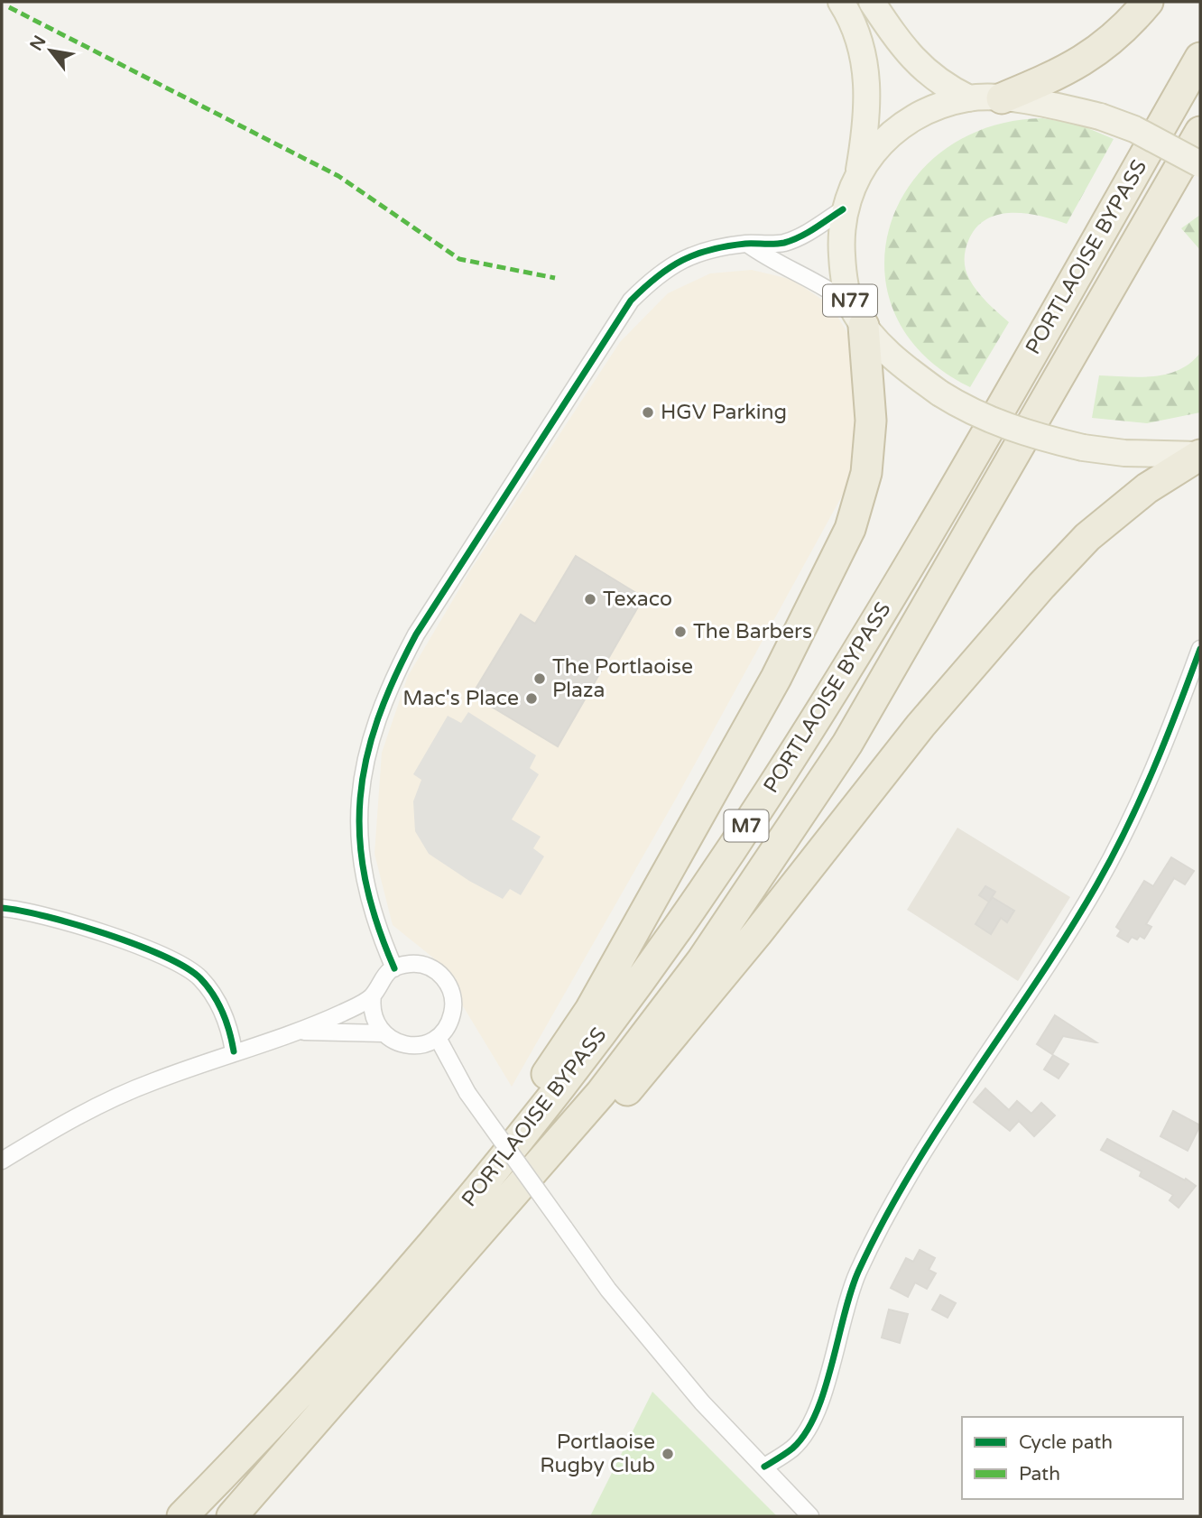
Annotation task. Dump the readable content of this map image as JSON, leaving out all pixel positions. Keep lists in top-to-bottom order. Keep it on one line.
{"streets":{"highway":["PORTLAOISE BYPASS","M7"],"main road":["N77"]},"crossings":[["PORTLAOISE BYPASS","M7"],["N77","M7"]],"places":["HGV Parking","Texaco","The Barbers","The Portlaoise Plaza","Mac's Place","Portlaoise Rugby Club"],"legend":["Cycle path","Path"],"north":"top left"}
